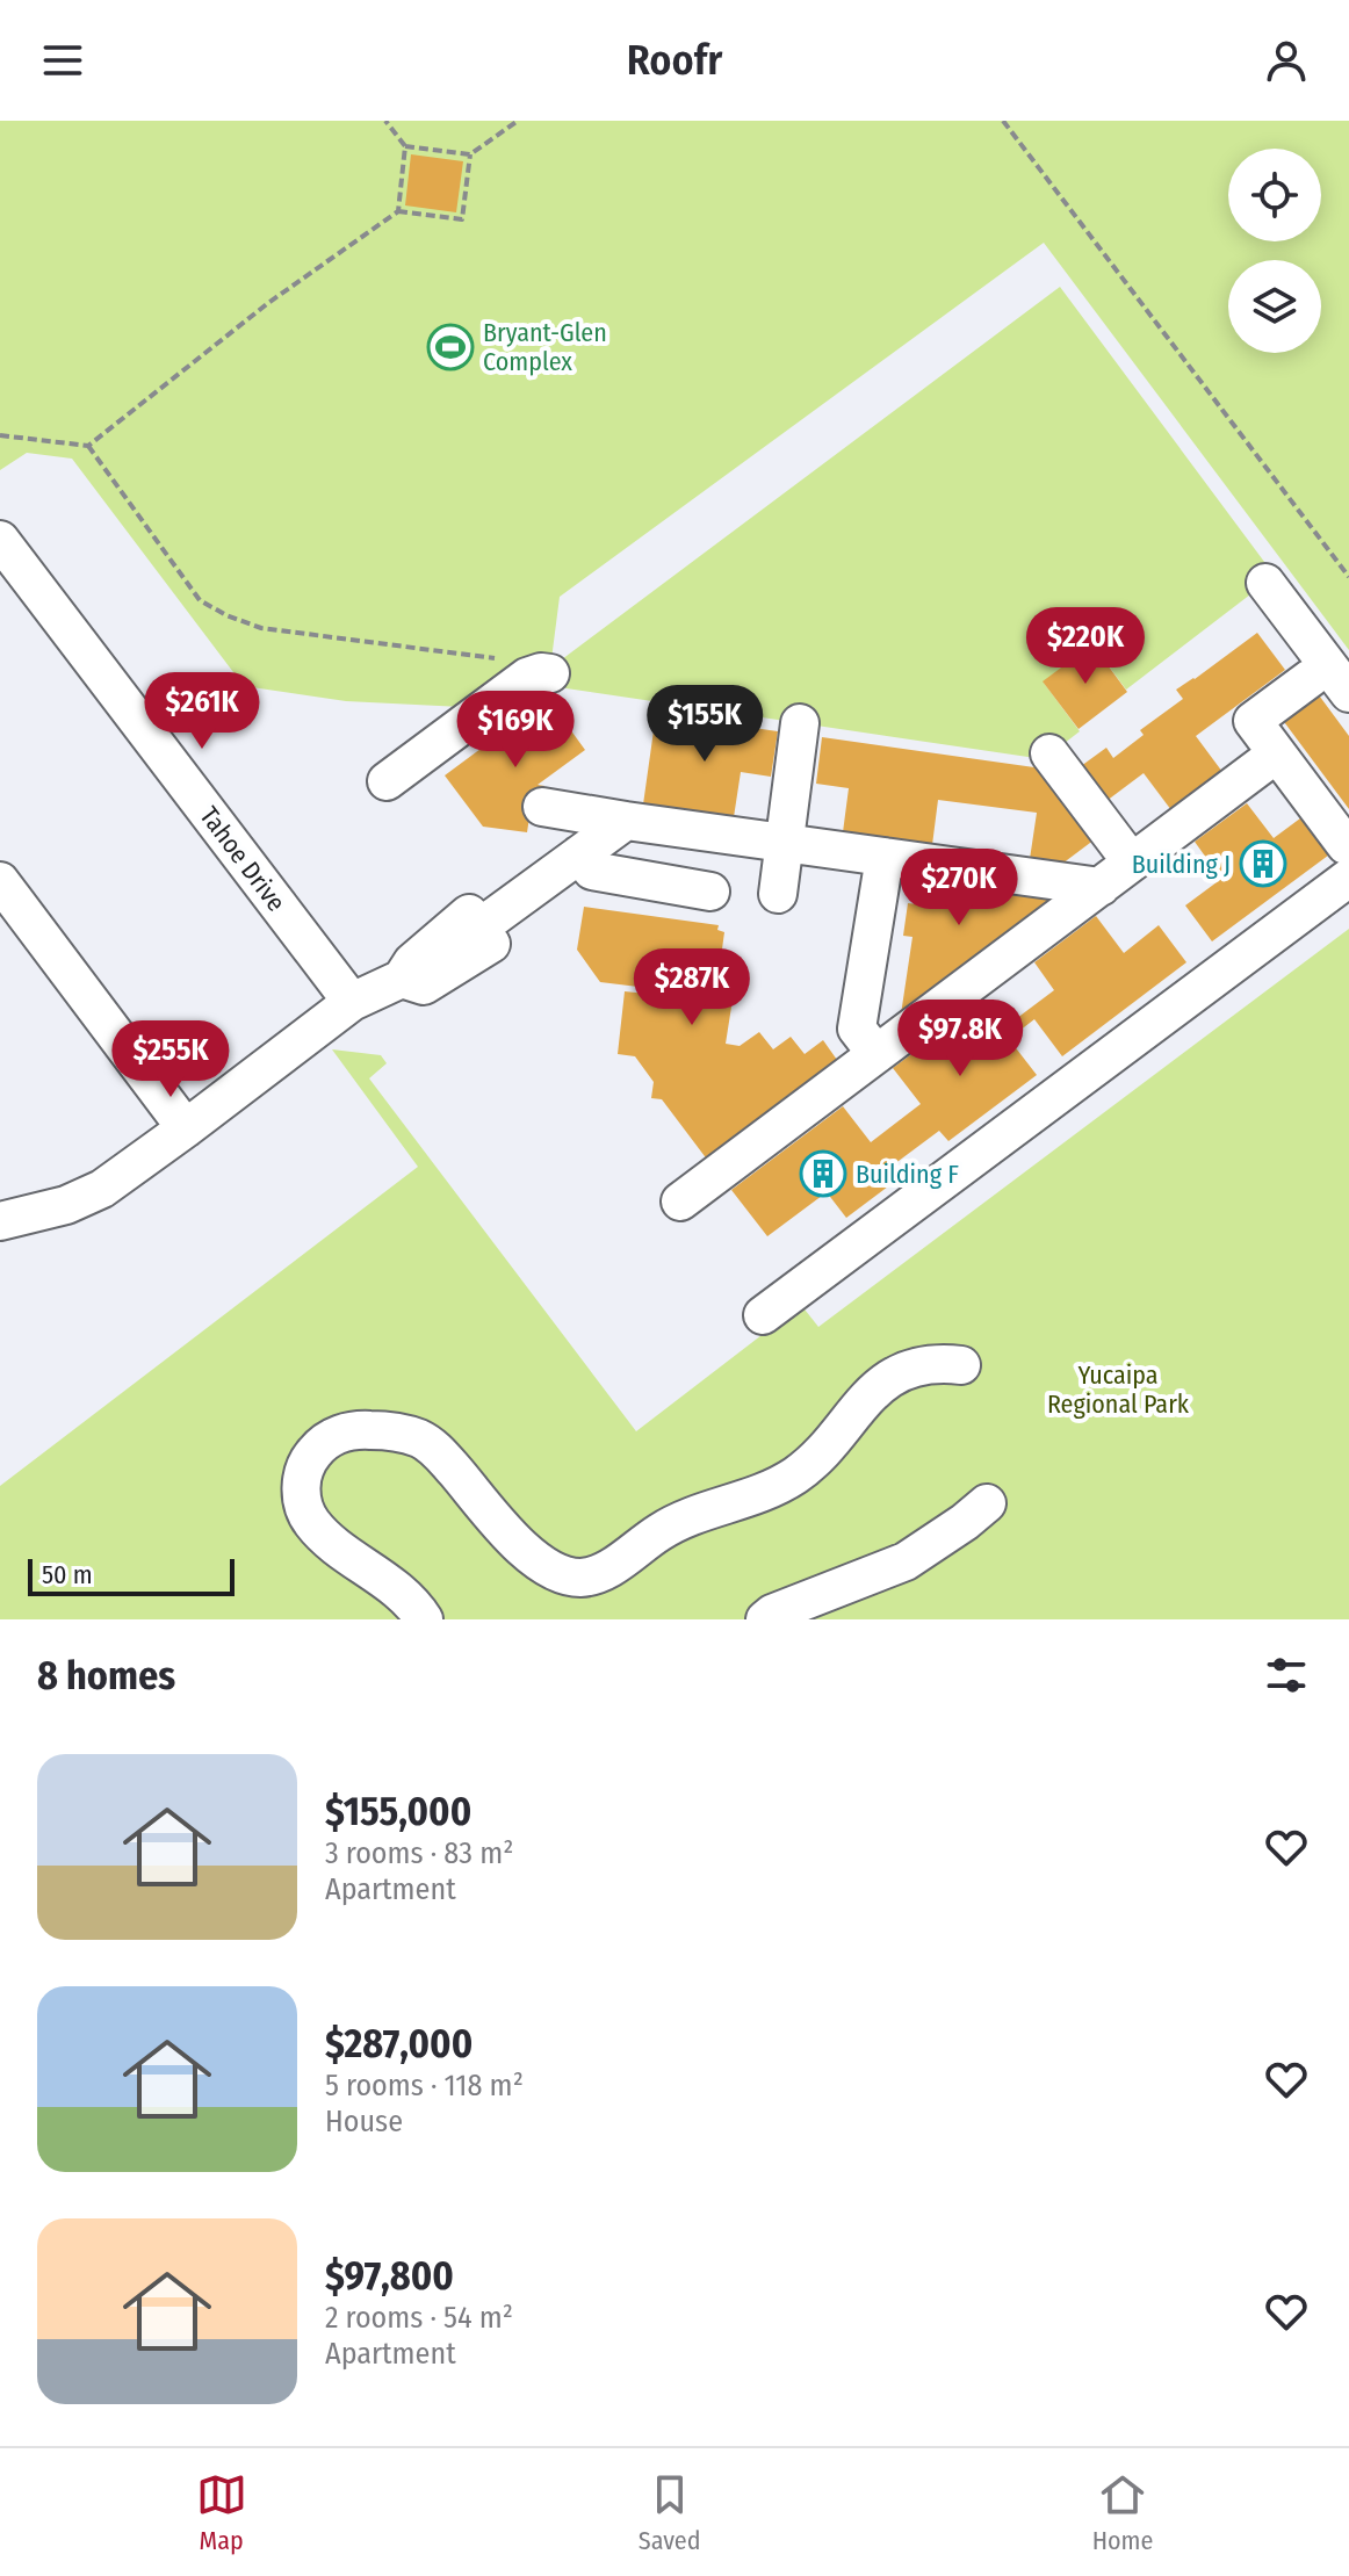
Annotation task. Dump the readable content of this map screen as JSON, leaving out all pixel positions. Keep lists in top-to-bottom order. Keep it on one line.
{"streets":{"street":["Tahoe Drive"]},"parks":["Yucaipa Regional Park"],"places":{"sports":["Bryant-Glen Complex"],"building":["Building J","Building F"]},"scale_bar":"50 m","page":{"header":"Roofr","price":["$220K","$261K","$155K","$169K","$270K","$287K","$97.8K","$255K"],"scale":"50 m","heading":"8 homes","list":[{"name":"$155,000","note":"3 rooms · 83 m² · Apartment"},{"name":"$287,000","note":"5 rooms · 118 m² · House"},{"name":"$97,800","note":"2 rooms · 54 m² · Apartment"}],"tabs":["Map","Saved","Home"]}}
